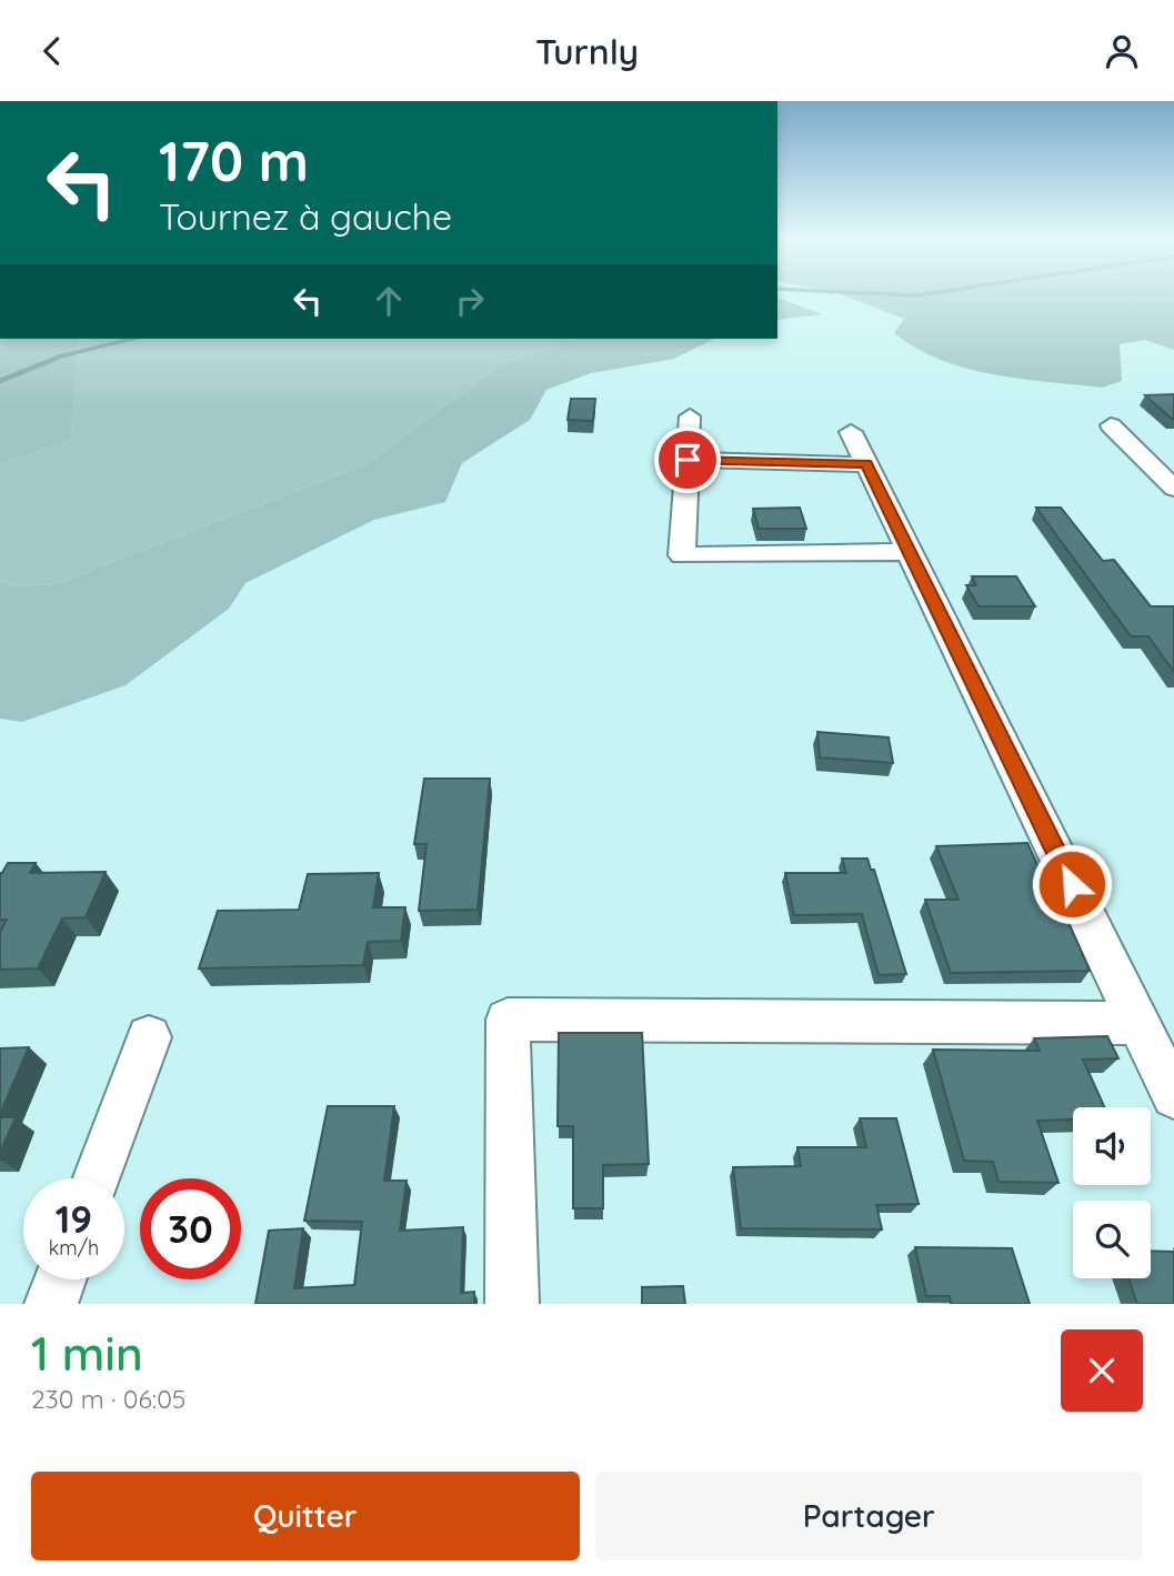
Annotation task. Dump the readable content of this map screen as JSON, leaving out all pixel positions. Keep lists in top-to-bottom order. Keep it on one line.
{"page":{"header":"Turnly","turn":["170 m","Tournez à gauche"],"speed":"19 km/h","limit":"30","heading":["1 min","230 m · 06:05"],"buttons":["Quitter","Partager"]}}
